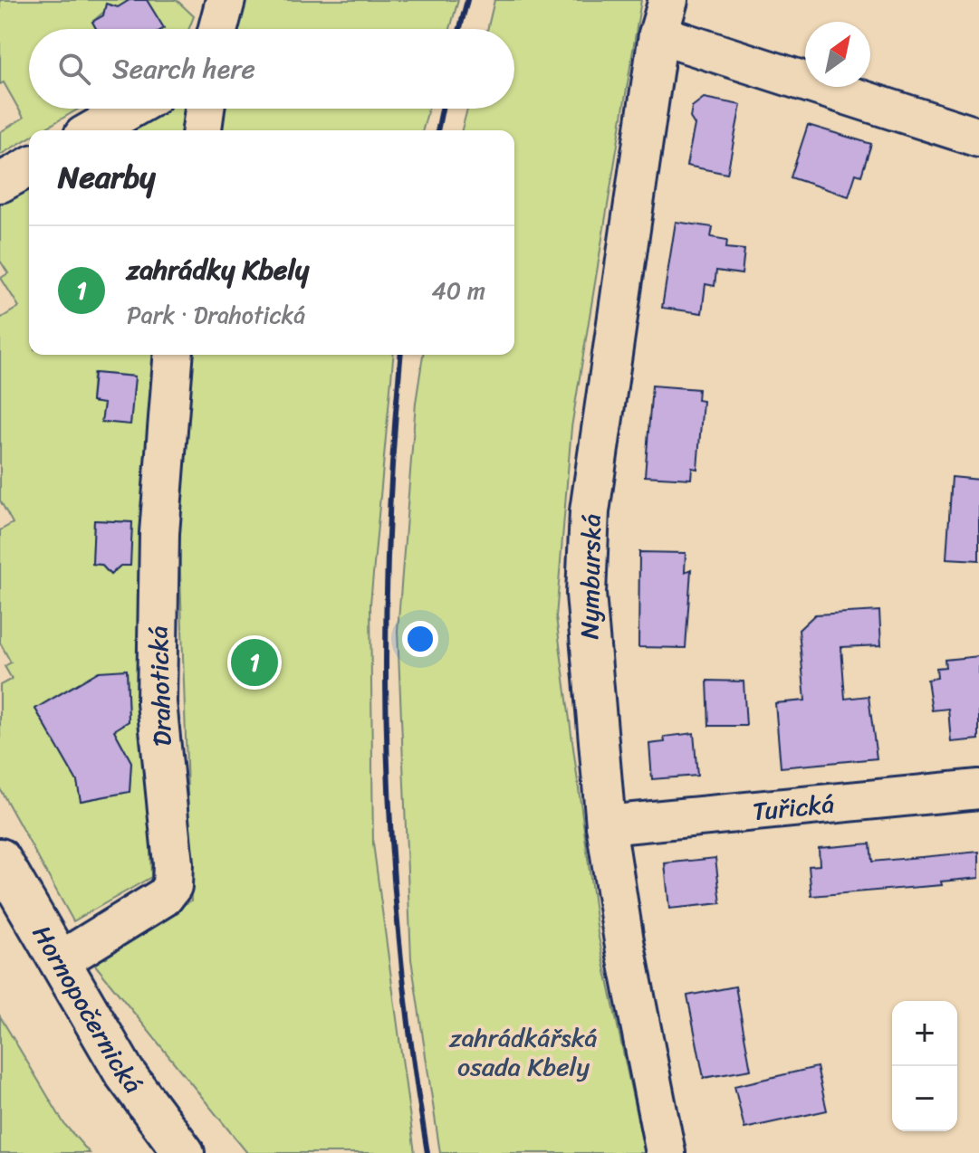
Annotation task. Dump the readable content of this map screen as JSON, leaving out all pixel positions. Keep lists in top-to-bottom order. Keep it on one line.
{"streets":{"street":["Nymburská","Drahotická","Tuřická","Hornopočernická"]},"crossings":[["Nymburská","Tuřická"],["Drahotická","Hornopočernická"]],"parks":["zahrádkářská osada Kbely"],"north":"top right","page":{"search":"Search here","heading":"Nearby","list":[{"mark":"1","name":"zahrádky Kbely","note":"Park · Drahotická","value":"40 m"}],"pins":"1","map_buttons":["+","−"]}}
